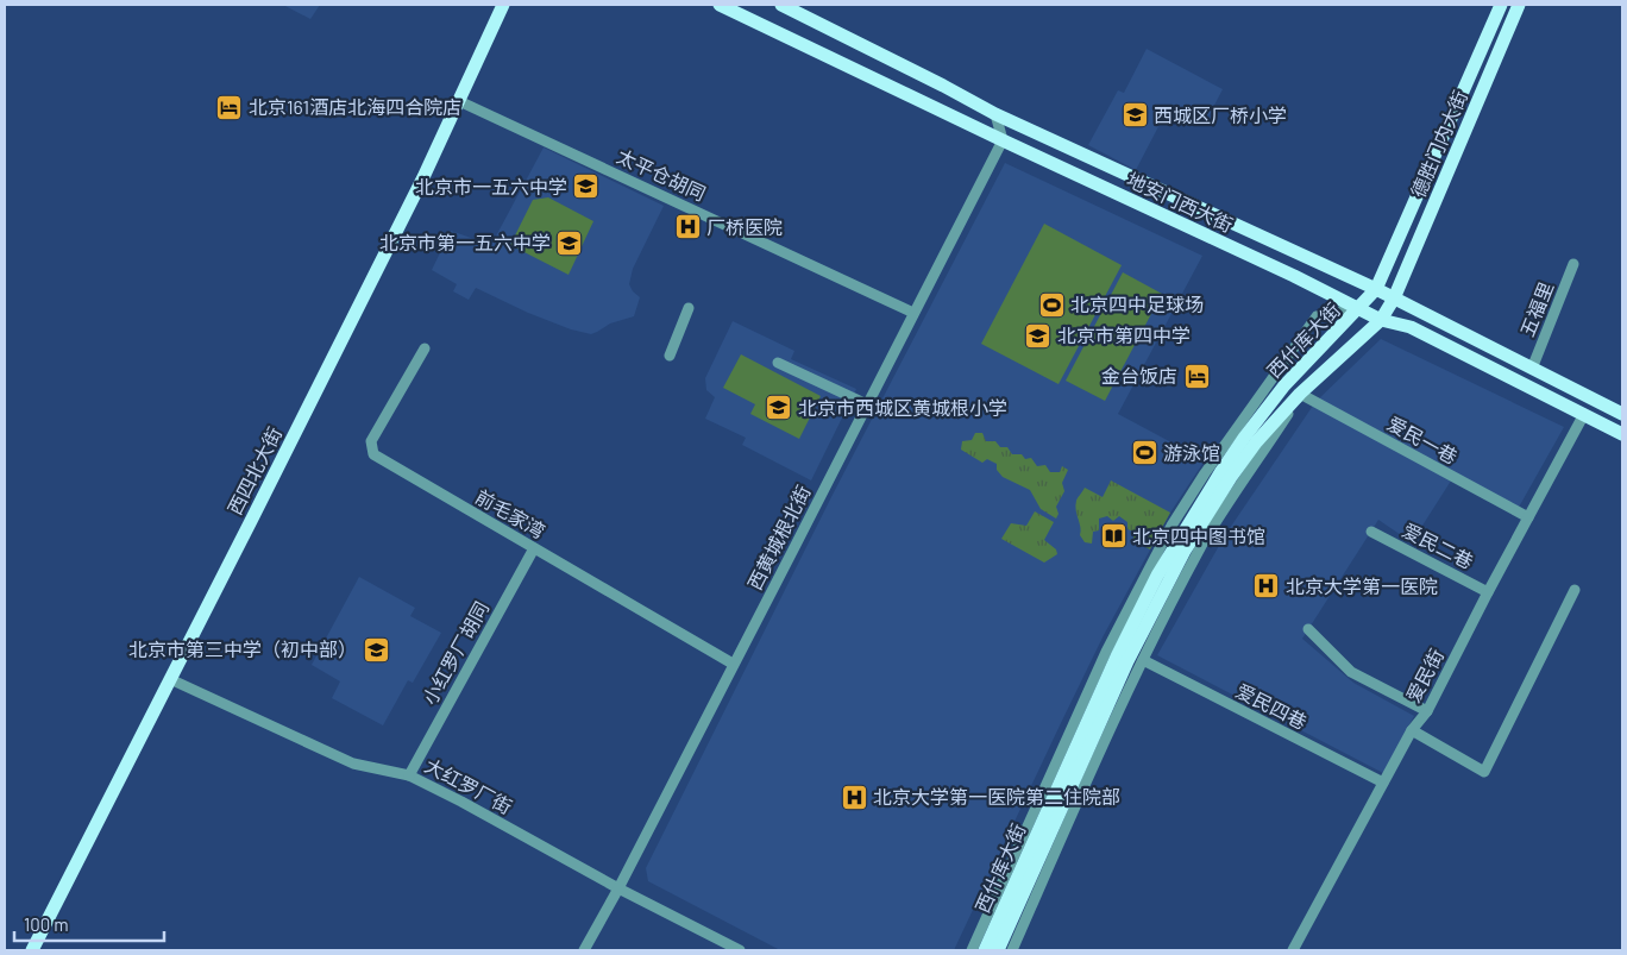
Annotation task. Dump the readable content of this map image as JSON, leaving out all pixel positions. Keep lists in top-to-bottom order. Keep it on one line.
{"streets":{"main road":["德胜门内大街","地安门西大街","西什库大街","西四北大街"],"street":["太平仓胡同","五福里","爱民一巷","前毛家湾","西黄城根北街","爱民二巷","小红罗厂胡同","爱民街","爱民四巷","大红罗厂街"]},"crossings":[["德胜门内大街","地安门西大街"],["德胜门内大街","西什库大街"],["太平仓胡同","西四北大街"],["太平仓胡同","西黄城根北街"],["地安门西大街","五福里"],["地安门西大街","西什库大街"],["地安门西大街","西黄城根北街"],["地安门西大街","爱民街"],["西什库大街","爱民一巷"],["西什库大街","爱民四巷"],["爱民一巷","爱民街"],["西四北大街","大红罗厂街"],["前毛家湾","西黄城根北街"],["前毛家湾","小红罗厂胡同"],["西黄城根北街","大红罗厂街"],["爱民二巷","爱民街"],["小红罗厂胡同","大红罗厂街"],["爱民街","爱民四巷"]],"places":{"hotel":["北京161酒店北海四合院店","金台饭店"],"school or university":["西城区厂桥小学","北京市一五六中学","北京市第一五六中学","北京市第四中学","北京市西城区黄城根小学","北京市第三中学（初中部）"],"hospital":["厂桥医院","北京大学第一医院","北京大学第一医院第二住院部"],"sports":["北京四中足球场","游泳馆"],"library":["北京四中图书馆"]},"scale_bar":"100 m"}
